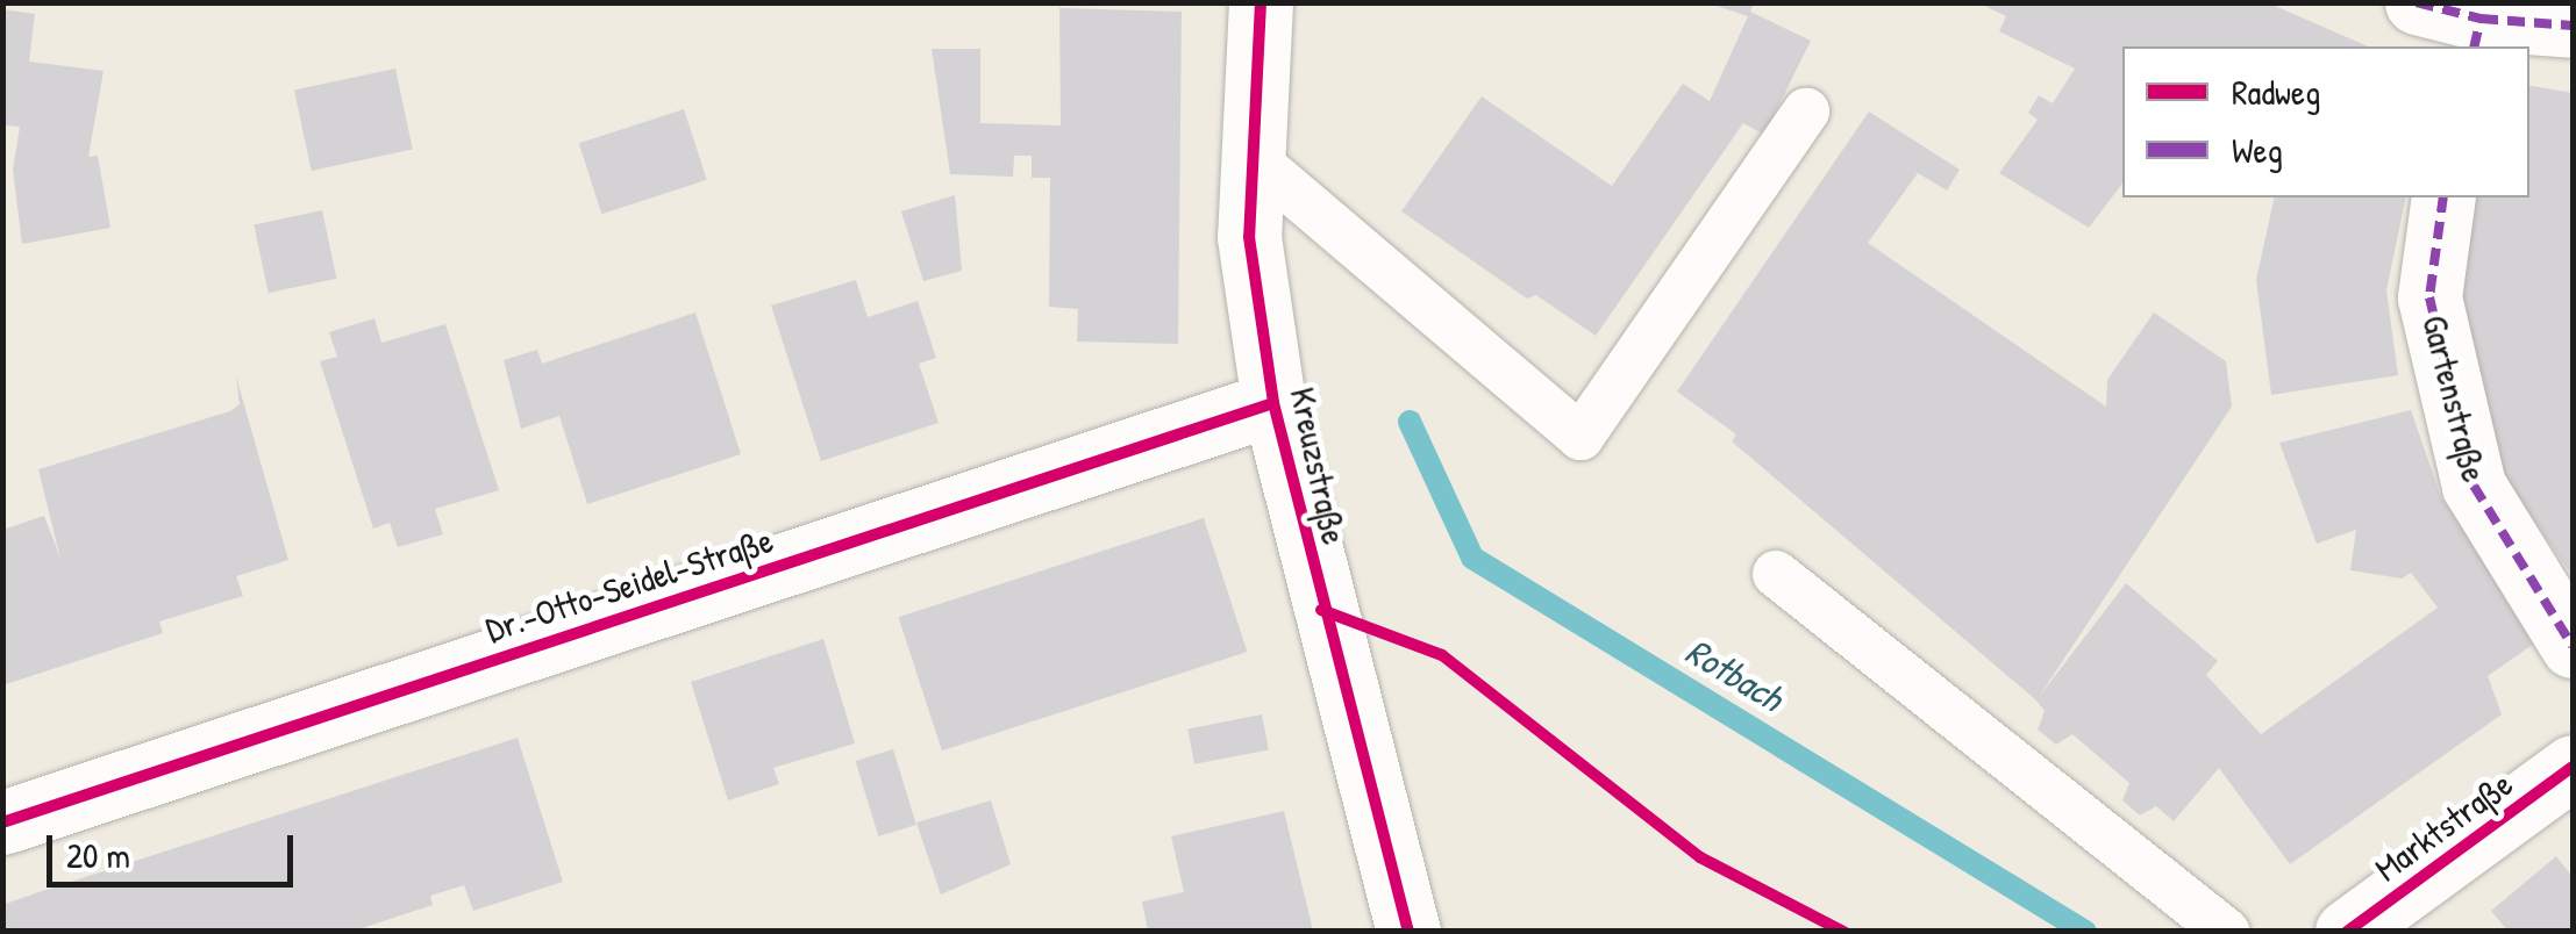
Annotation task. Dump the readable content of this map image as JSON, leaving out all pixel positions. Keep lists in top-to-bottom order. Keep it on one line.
{"streets":{"street":["Gartenstraße","Kreuzstraße","Dr.-Otto-Seidel-Straße","Marktstraße"]},"crossings":[["Kreuzstraße","Dr.-Otto-Seidel-Straße"]],"water":["Rotbach"],"legend":["Radweg","Weg"],"scale_bar":"20 m"}
